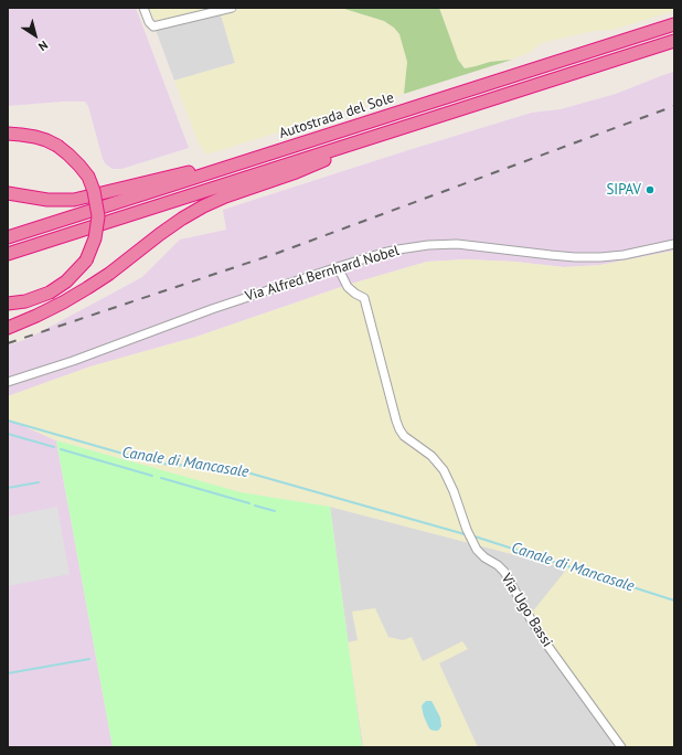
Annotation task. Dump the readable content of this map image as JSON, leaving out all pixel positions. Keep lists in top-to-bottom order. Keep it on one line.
{"streets":{"highway":["Autostrada del Sole"],"street":["Via Alfred Bernhard Nobel","Via Ugo Bassi"]},"crossings":[["Via Alfred Bernhard Nobel","Via Ugo Bassi"]],"water":["Canale di Mancasale"],"places":["SIPAV"],"north":"bottom right"}
